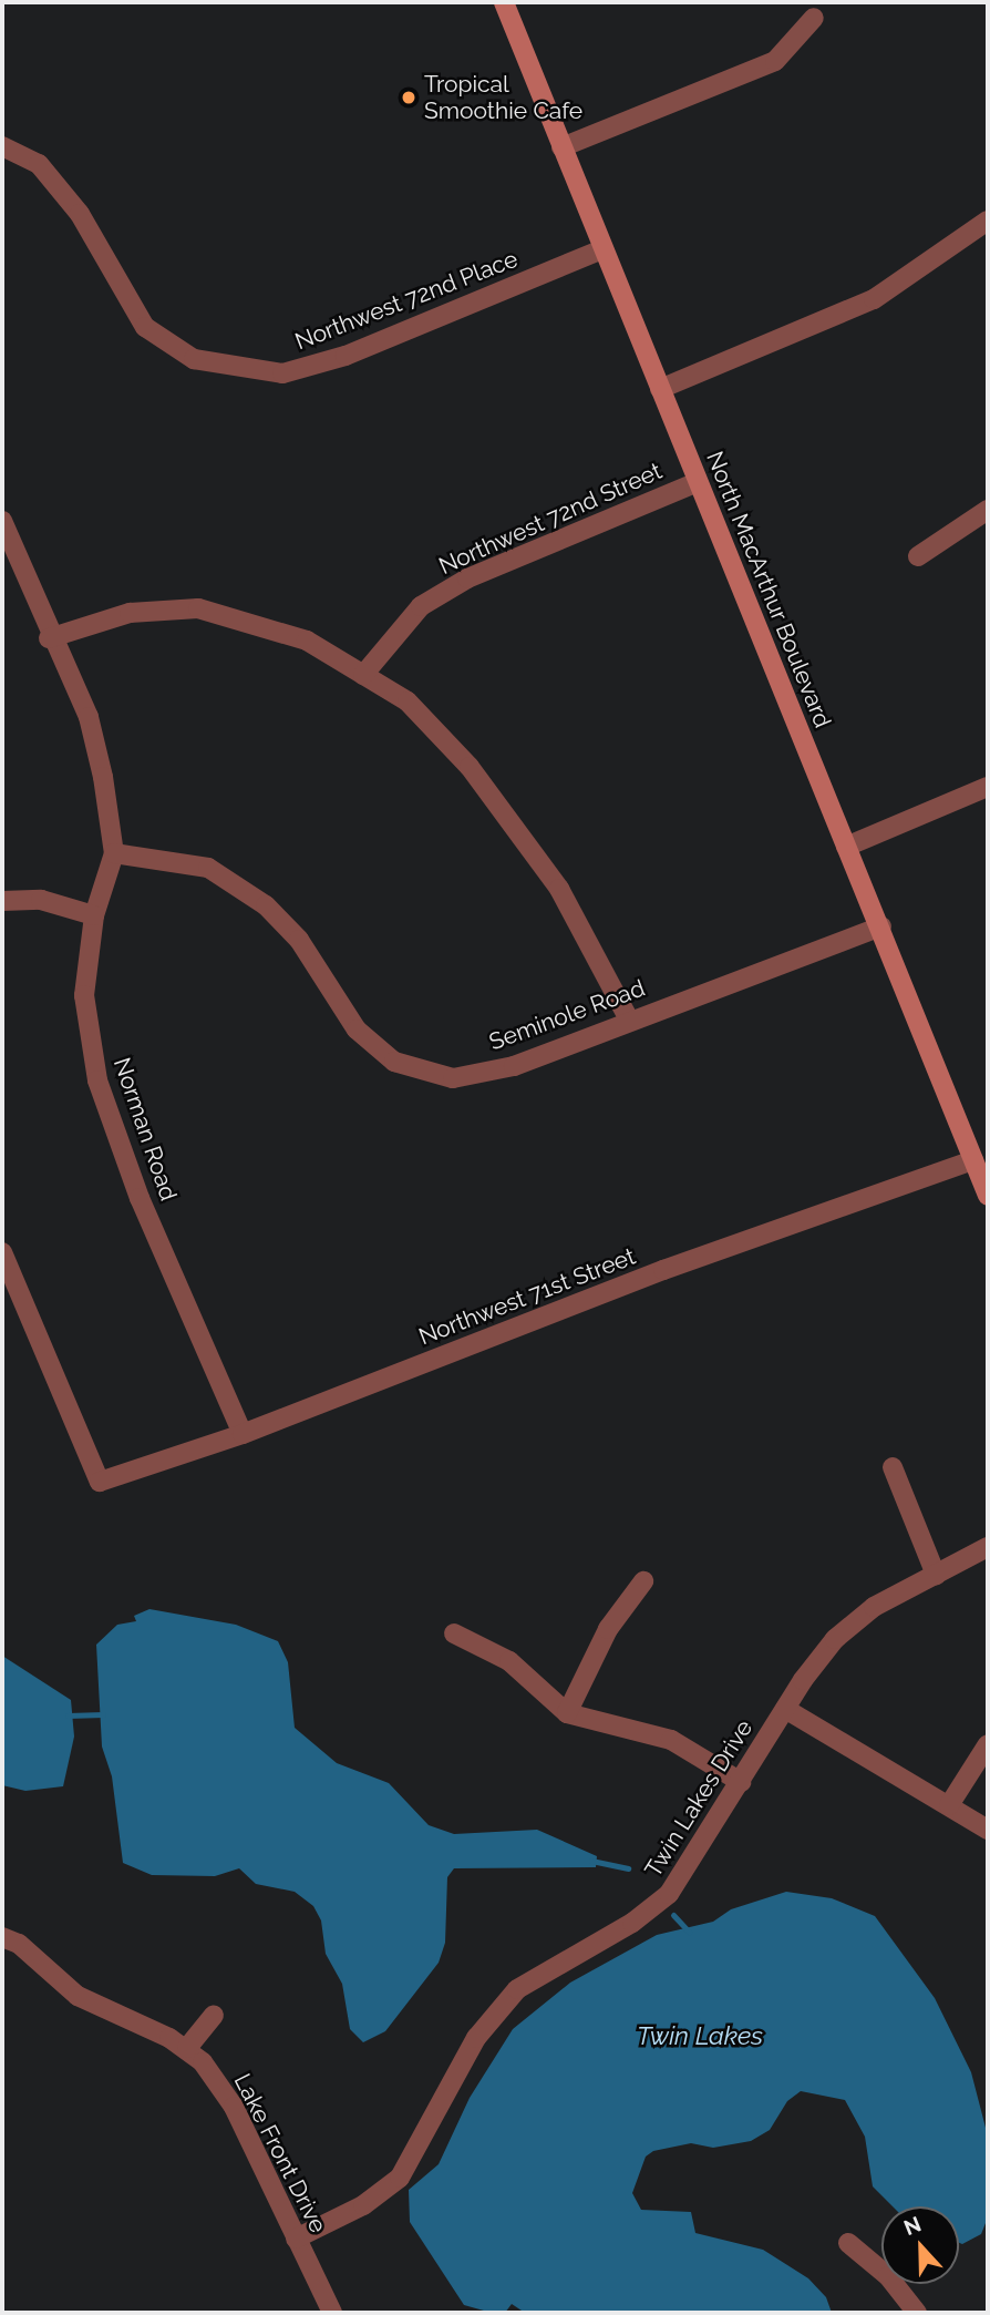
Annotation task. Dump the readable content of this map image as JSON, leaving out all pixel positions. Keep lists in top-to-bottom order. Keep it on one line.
{"streets":{"main road":["North MacArthur Boulevard"],"street":["Northwest 72nd Place","Northwest 72nd Street","Seminole Road","Norman Road","Northwest 71st Street","Twin Lakes Drive","Lake Front Drive"]},"crossings":[["Northwest 72nd Place","North MacArthur Boulevard"],["Northwest 72nd Street","North MacArthur Boulevard"],["North MacArthur Boulevard","Seminole Road"],["North MacArthur Boulevard","Northwest 71st Street"],["Seminole Road","Norman Road"],["Norman Road","Northwest 71st Street"],["Twin Lakes Drive","Lake Front Drive"]],"water":["Twin Lakes"],"places":["Tropical Smoothie Cafe"],"north":"top"}
